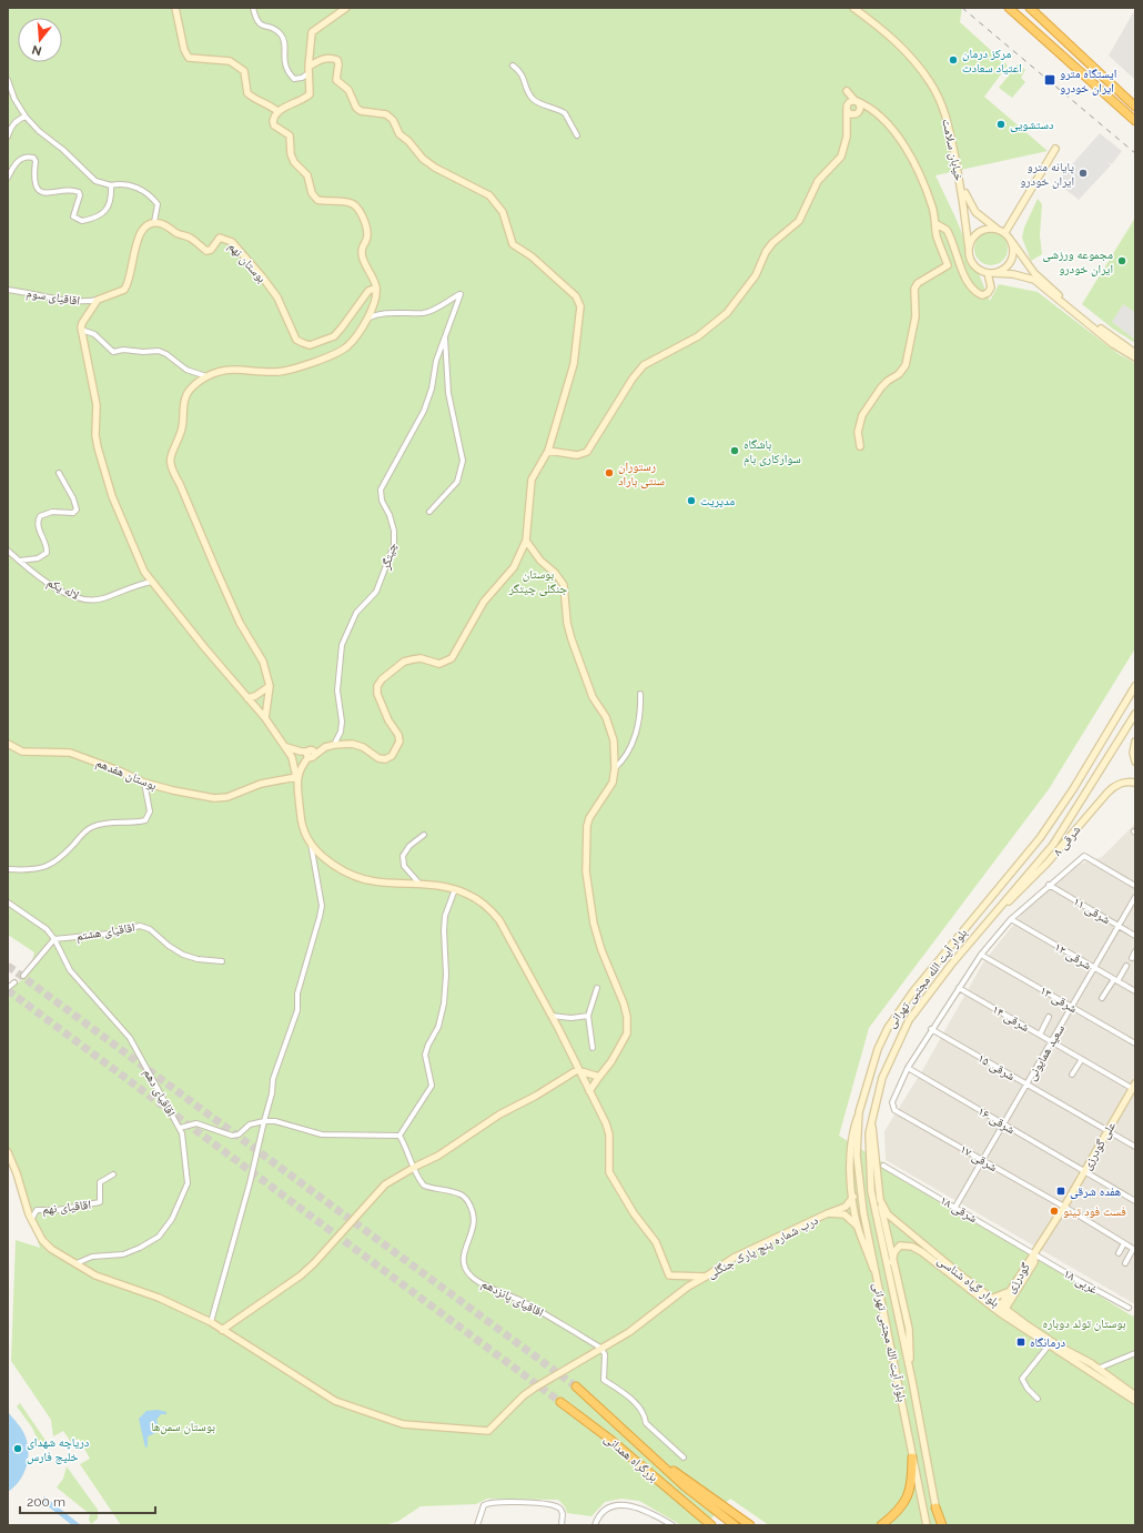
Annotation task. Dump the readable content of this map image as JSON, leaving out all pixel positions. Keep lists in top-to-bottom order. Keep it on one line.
{"streets":{"highway":["بزرگراه همدانی"],"street":["خیابان سلامت","بوستان نهم","اقاقیای سوم","چیتگر","لاله یکم","بوستان هفدهم","۸ شرقی","۱۱ شرقی","اقاقیای هشتم","۱۲ شرقی","بلوار آیت الله مجتبی تهرانی","۱۳ شرقی","۱۴ شرقی","سعید همایونی","۱۵ شرقی","اقاقیای دهم","۱۶ شرقی","علی گودرزی","۱۷ شرقی","اقاقیای نهم","۱۸ شرقی","درب شماره پنچ پارک جنگلی","گودرزی","بلوار گیاه شناسی","۱۸ غربی","اقاقیای پانزدهم"]},"crossings":[["۸ شرقی","بلوار آیت الله مجتبی تهرانی"],["۱۱ شرقی","سعید همایونی"],["اقاقیای هشتم","اقاقیای دهم"],["۱۲ شرقی","سعید همایونی"],["بلوار آیت الله مجتبی تهرانی","بلوار گیاه شناسی"],["۱۳ شرقی","سعید همایونی"],["۱۴ شرقی","سعید همایونی"],["۱۴ شرقی","علی گودرزی"],["سعید همایونی","۱۵ شرقی"],["سعید همایونی","۱۶ شرقی"],["سعید همایونی","۱۷ شرقی"],["سعید همایونی","۱۸ شرقی"],["۱۵ شرقی","علی گودرزی"],["۱۶ شرقی","علی گودرزی"],["۱۶ شرقی","۱۷ شرقی"],["علی گودرزی","۱۷ شرقی"],["علی گودرزی","۱۸ شرقی"],["علی گودرزی","گودرزی"],["علی گودرزی","۱۸ غربی"],["۱۸ شرقی","گودرزی"],["۱۸ شرقی","۱۸ غربی"],["گودرزی","بلوار گیاه شناسی"],["گودرزی","۱۸ غربی"]],"parks":["بوستان جنگلی چیتگر","بوستان تولد دوباره","بوستان سمن‌ها"],"places":{"other":["مرکز درمان اعتیاد سعادت","دستشویی","پایانه مترو ایران خودرو","مجموعه ورزشی ایران خودرو","باشگاه سوارکاری بام","رستوران سنتی باراد","مدیریت","فست فود تینو","دریاچه شهدای خلیج فارس"],"transit":["ایستگاه مترو ایران خودرو","هفده شرقی","درمانگاه"]},"scale_bar":"200 m","north":"bottom"}
